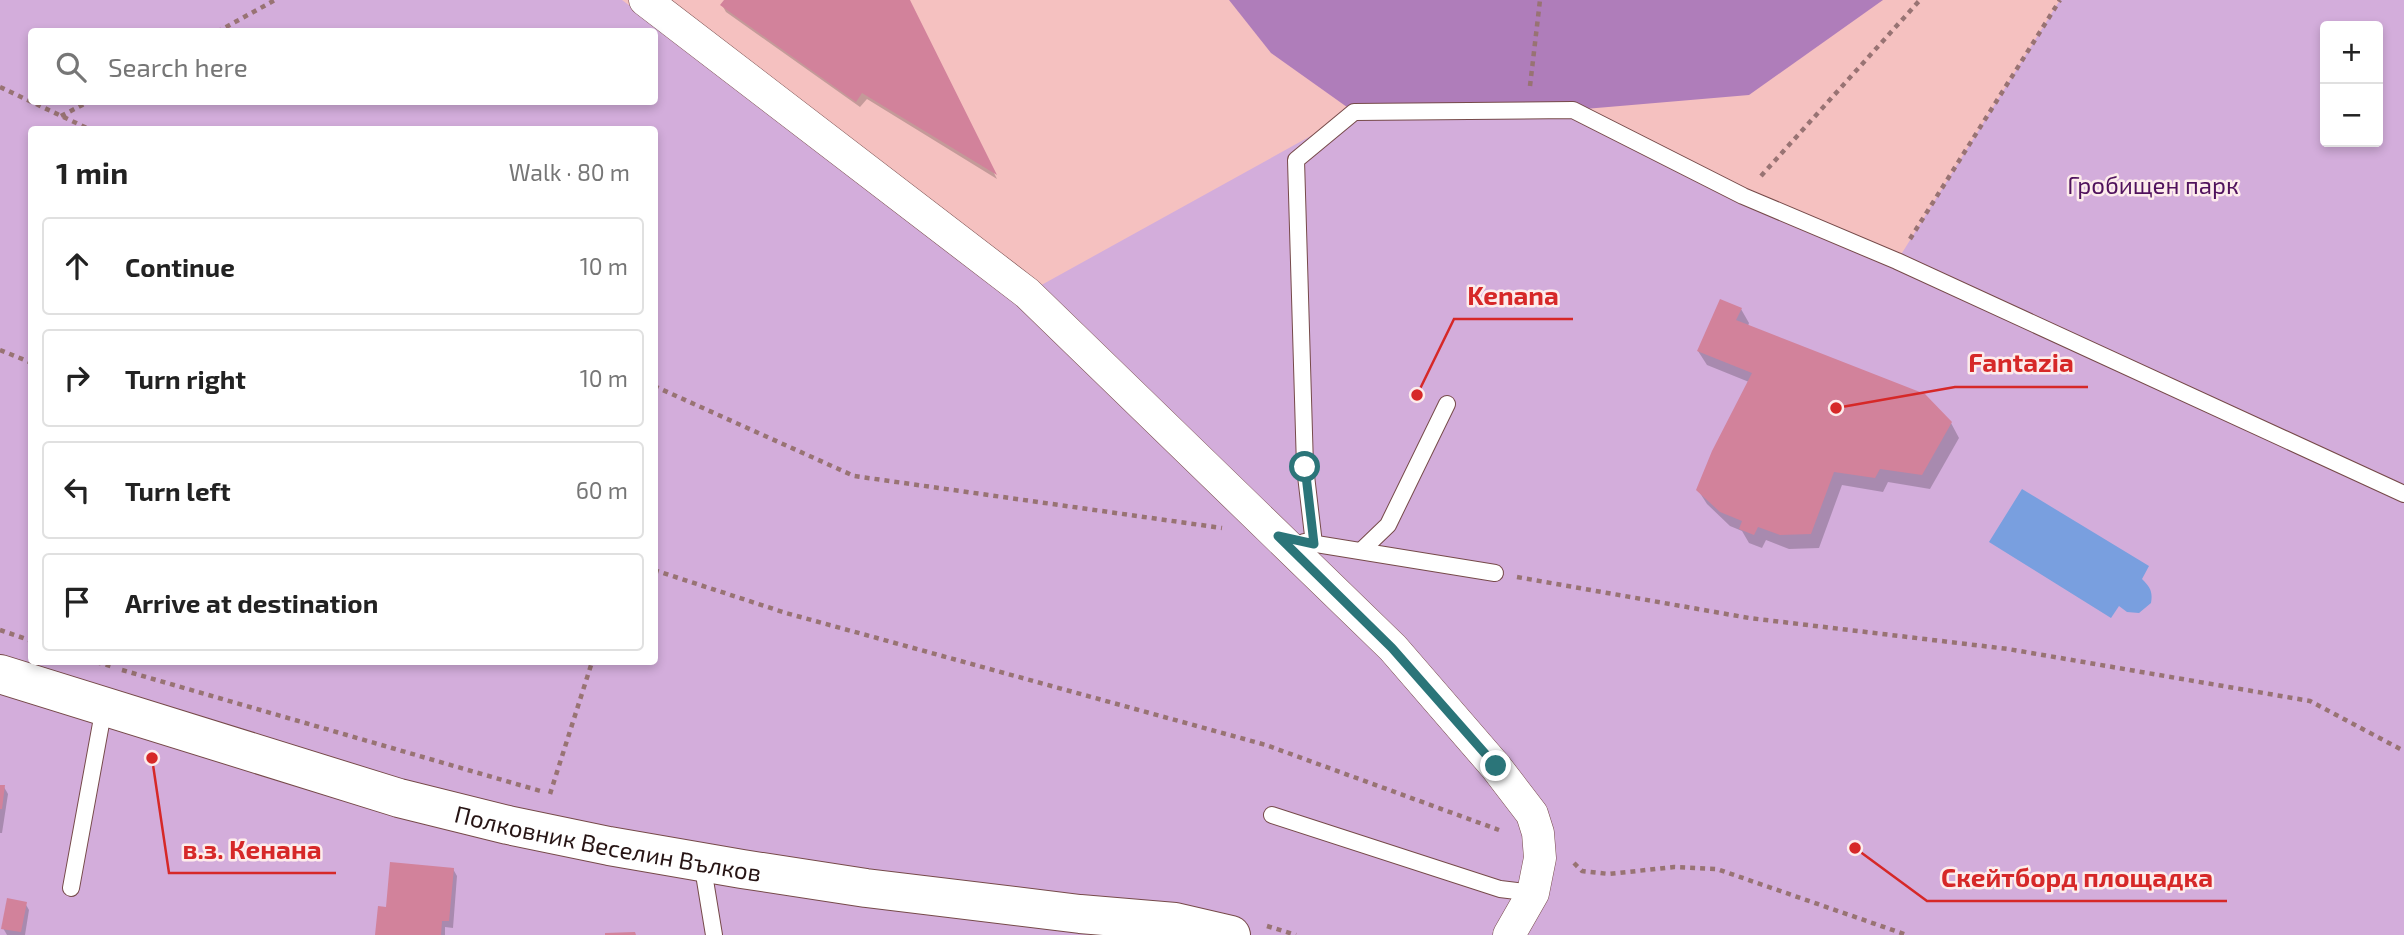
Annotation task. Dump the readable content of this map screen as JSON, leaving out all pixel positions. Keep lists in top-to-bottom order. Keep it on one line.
{"streets":{"main road":["Полковник Веселин Вълков"]},"parks":["Гробищен парк"],"places":["Kenana","Fantazia","в.з. Кенана","Скейтборд площадка"],"page":{"map_buttons":["+","−"],"search":"Search here","heading":["1 min","Walk · 80 m"],"list":[["Continue","10 m"],["Turn right","10 m"],["Turn left","60 m"],"Arrive at destination"]}}
